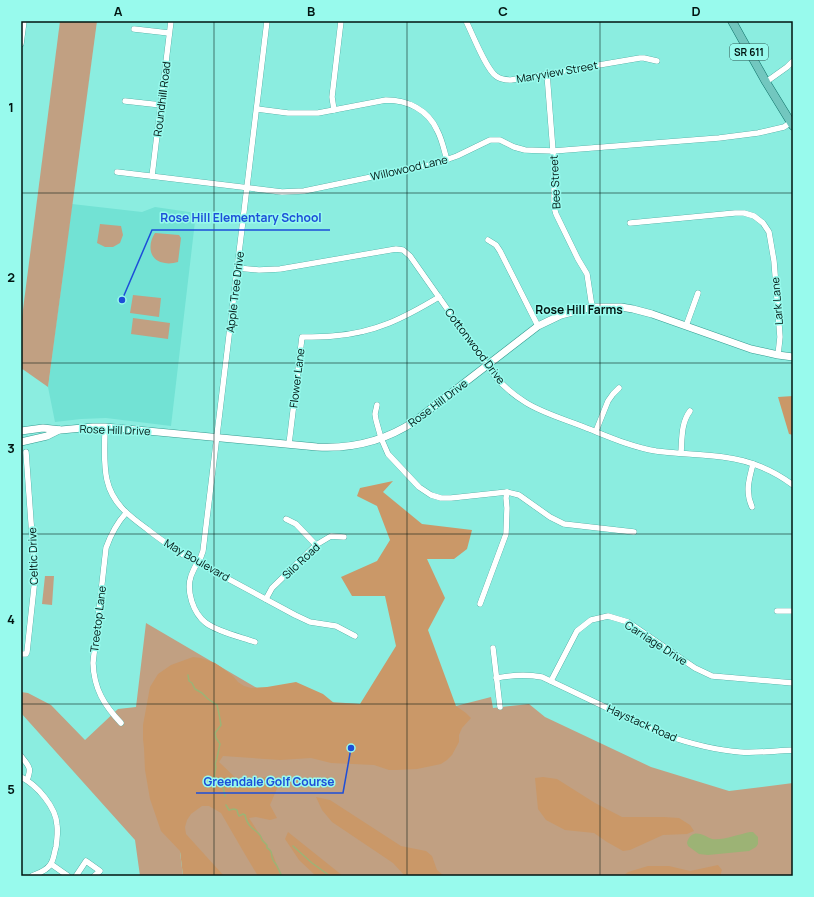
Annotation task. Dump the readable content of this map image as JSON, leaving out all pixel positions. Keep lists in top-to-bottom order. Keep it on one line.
{"streets":{"main road":["SR 611"],"street":["Maryview Street","Roundhill Road","Willowood Lane","Bee Street","Apple Tree Drive","Lark Lane","Cottonwood Drive","Flower Lane","Rose Hill Drive","Celtic Drive","May Boulevard","Silo Road","Treetop Lane","Carriage Drive","Haystack Road"]},"crossings":[["SR 611","Willowood Lane"],["Maryview Street","Bee Street"],["Roundhill Road","Willowood Lane"],["Willowood Lane","Bee Street"],["Willowood Lane","Apple Tree Drive"],["Bee Street","Rose Hill Drive"],["Apple Tree Drive","Cottonwood Drive"],["Apple Tree Drive","Rose Hill Drive"],["Apple Tree Drive","May Boulevard"],["Lark Lane","Rose Hill Drive"],["Cottonwood Drive","Flower Lane"],["Cottonwood Drive","Rose Hill Drive"],["Flower Lane","Rose Hill Drive"],["Rose Hill Drive","May Boulevard"],["May Boulevard","Silo Road"],["May Boulevard","Treetop Lane"],["Carriage Drive","Haystack Road"]],"districts":["Rose Hill Farms"],"places":["Rose Hill Elementary School","Greendale Golf Course"],"grid":{"columns":["A","B","C","D"],"rows":["1","2","3","4","5"]}}
